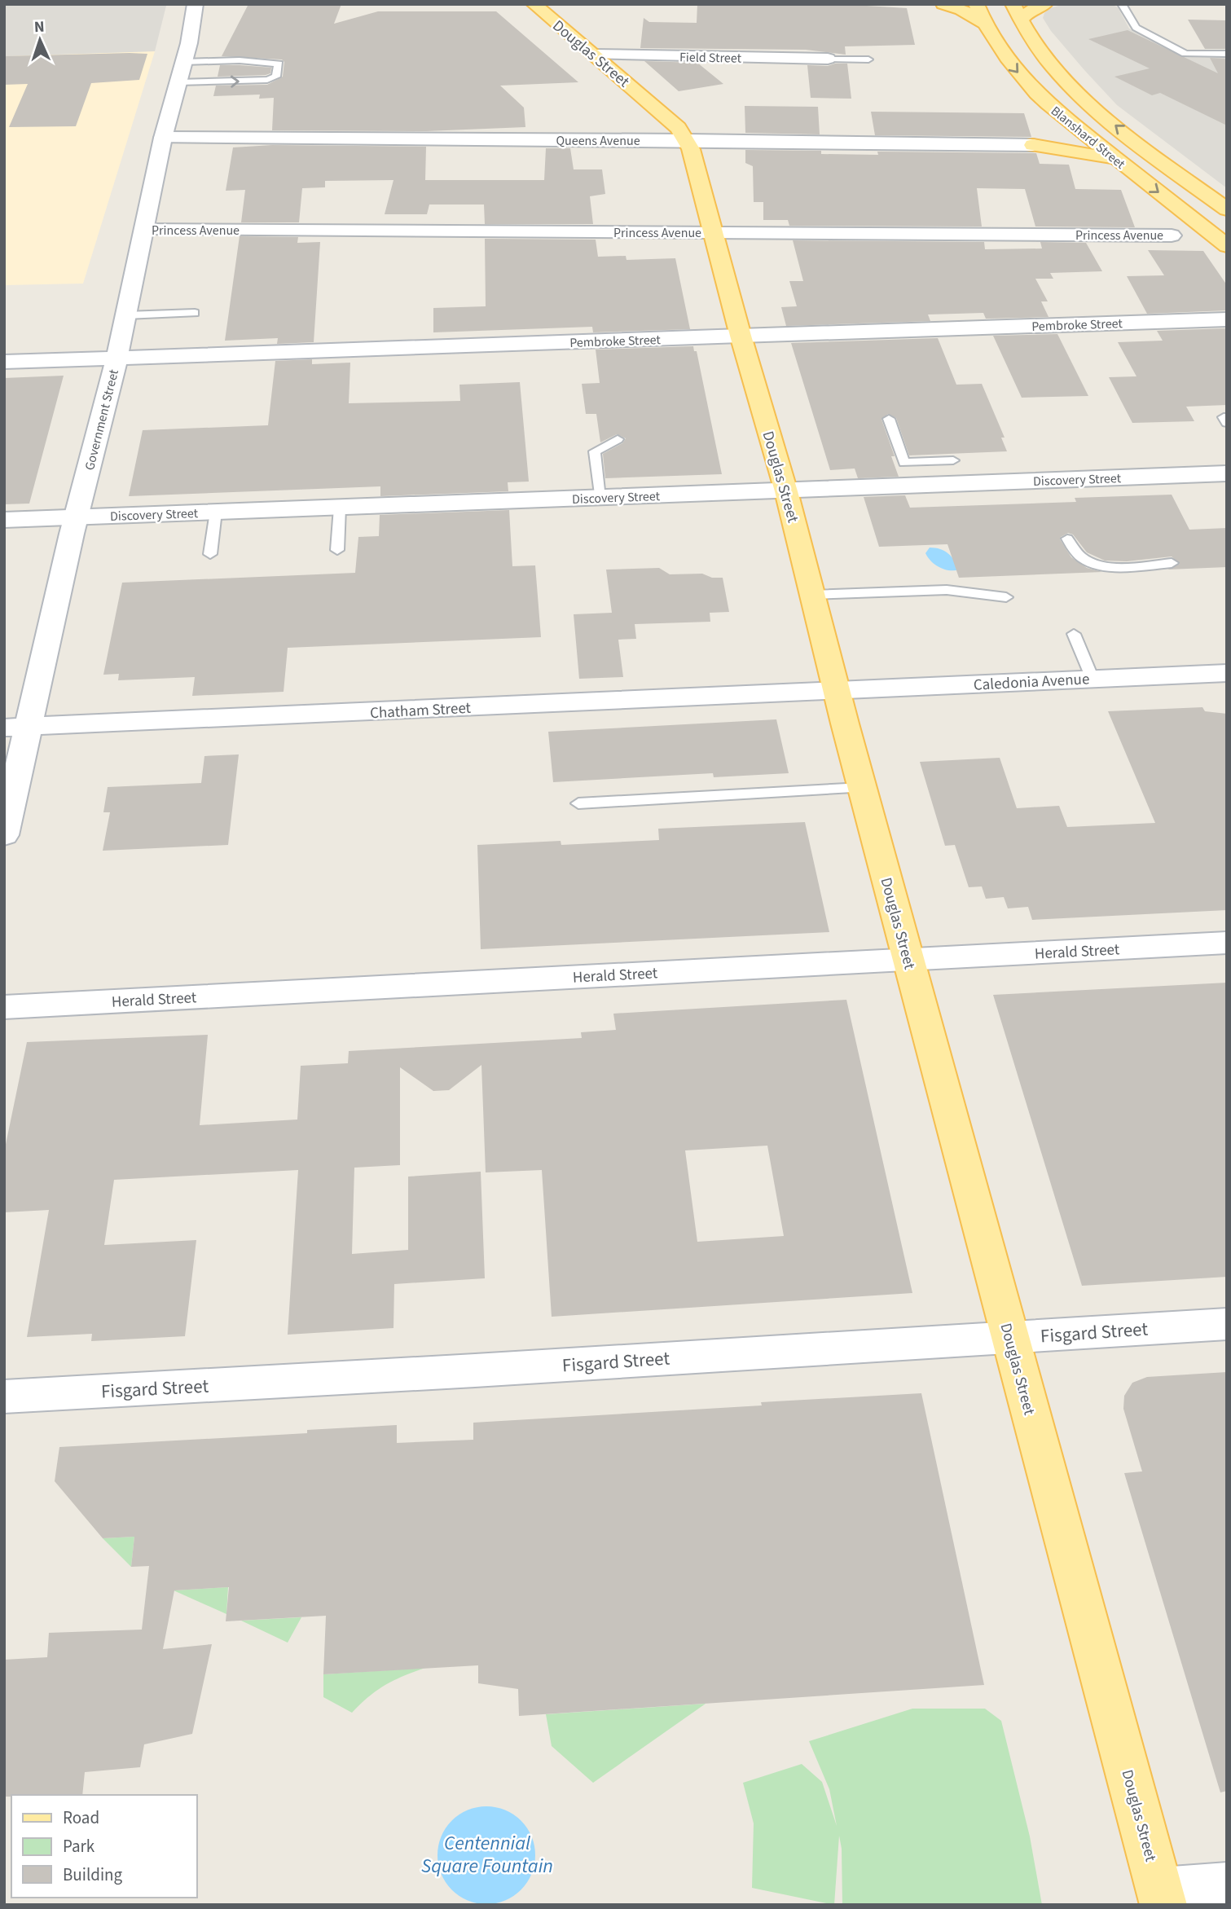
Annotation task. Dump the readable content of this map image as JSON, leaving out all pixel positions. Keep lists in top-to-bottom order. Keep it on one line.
{"streets":{"main road":["Douglas Street","Blanshard Street"],"street":["Field Street","Queens Avenue","Princess Avenue","Pembroke Street","Government Street","Discovery Street","Caledonia Avenue","Chatham Street","Herald Street","Fisgard Street"]},"crossings":[["Douglas Street","Field Street"],["Douglas Street","Queens Avenue"],["Douglas Street","Princess Avenue"],["Douglas Street","Pembroke Street"],["Douglas Street","Discovery Street"],["Douglas Street","Caledonia Avenue"],["Douglas Street","Chatham Street"],["Douglas Street","Herald Street"],["Douglas Street","Fisgard Street"],["Queens Avenue","Government Street"],["Princess Avenue","Government Street"],["Pembroke Street","Government Street"],["Government Street","Discovery Street"],["Government Street","Chatham Street"],["Caledonia Avenue","Chatham Street"]],"water":["Centennial Square Fountain"],"legend":["Road","Park","Building"],"north":"top"}
